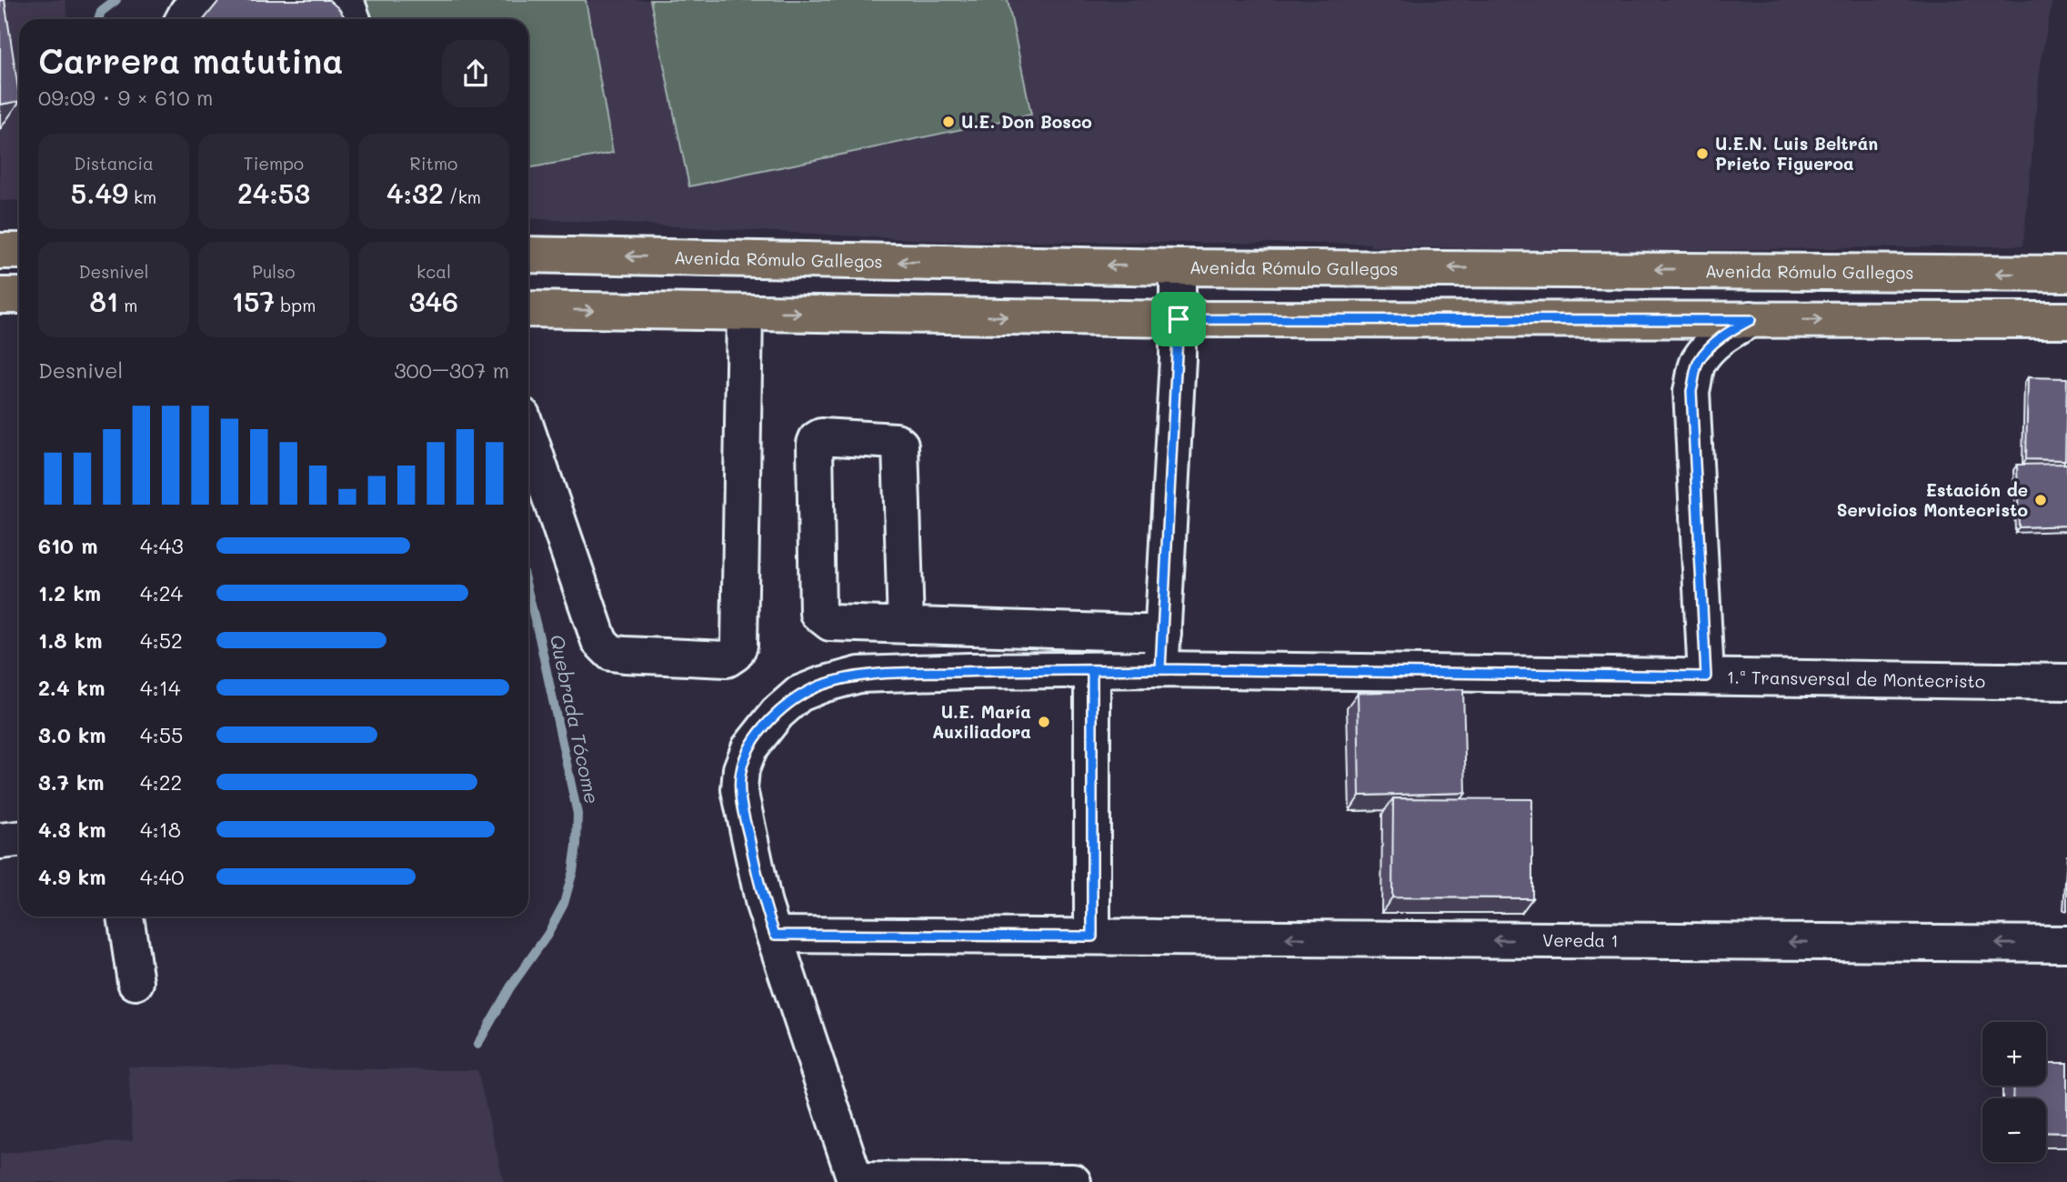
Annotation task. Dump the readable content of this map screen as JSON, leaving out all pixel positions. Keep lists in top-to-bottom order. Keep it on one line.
{"streets":{"main road":["Avenida Rómulo Gallegos"],"street":["1.ª Transversal de Montecristo","Vereda 1"]},"crossings":[["1.ª Transversal de Montecristo","Vereda 1"]],"one_way":["Vereda 1"],"water":["Quebrada Tócome"],"places":["U.E. Don Bosco","U.E.N. Luis Beltrán Prieto Figueroa","Estación de Servicios Montecristo","U.E. María Auxiliadora"],"page":{"heading":["Carrera matutina","09:09 · 9 × 610 m"],"stats":[["Distancia","5.49 km"],["Tiempo","24:53"],["Ritmo","4:32 /km"],["Desnivel","81 m"],["Pulso","157 bpm"],["kcal","346"]],"chart":["Desnivel","300–307 m"],"list":[{"name":"610 m","note":"4:43"},{"name":"1.2 km","note":"4:24"},{"name":"1.8 km","note":"4:52"},{"name":"2.4 km","note":"4:14"},{"name":"3.0 km","note":"4:55"},{"name":"3.7 km","note":"4:22"},{"name":"4.3 km","note":"4:18"},{"name":"4.9 km","note":"4:40"}],"map_buttons":["+","−"]}}
